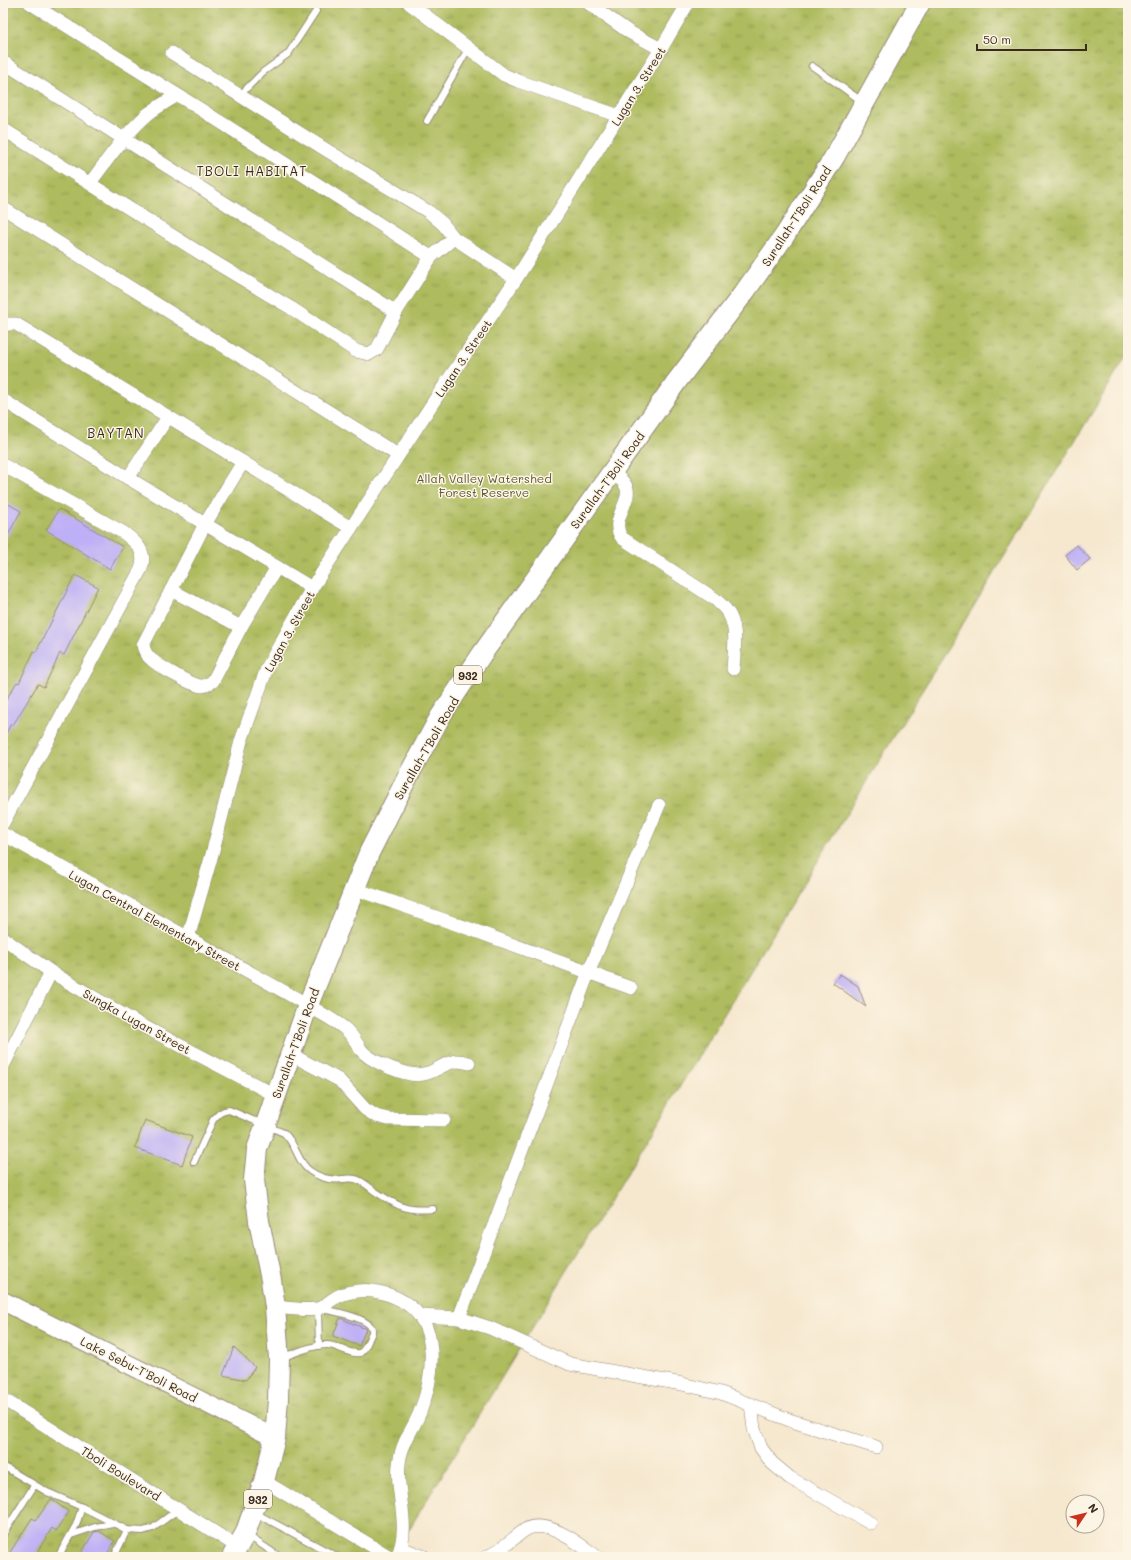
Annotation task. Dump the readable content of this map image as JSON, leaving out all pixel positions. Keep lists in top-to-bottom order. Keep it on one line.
{"streets":{"main road":["Surallah-T'Boli Road","932","Lake Sebu-T'Boli Road"],"street":["Lugan 3. Street","Lugan Central Elementary Street","Sungka Lugan Street","Tboli Boulevard"]},"crossings":[["Lugan 3. Street","Lugan Central Elementary Street"],["Surallah-T'Boli Road","932"],["Surallah-T'Boli Road","Lugan Central Elementary Street"],["Surallah-T'Boli Road","Sungka Lugan Street"],["Surallah-T'Boli Road","Lake Sebu-T'Boli Road"],["932","Lake Sebu-T'Boli Road"],["932","Tboli Boulevard"]],"districts":["TBOLI HABITAT","BAYTAN"],"parks":["Allah Valley Watershed Forest Reserve"],"scale_bar":"50 m","north":"top right"}
